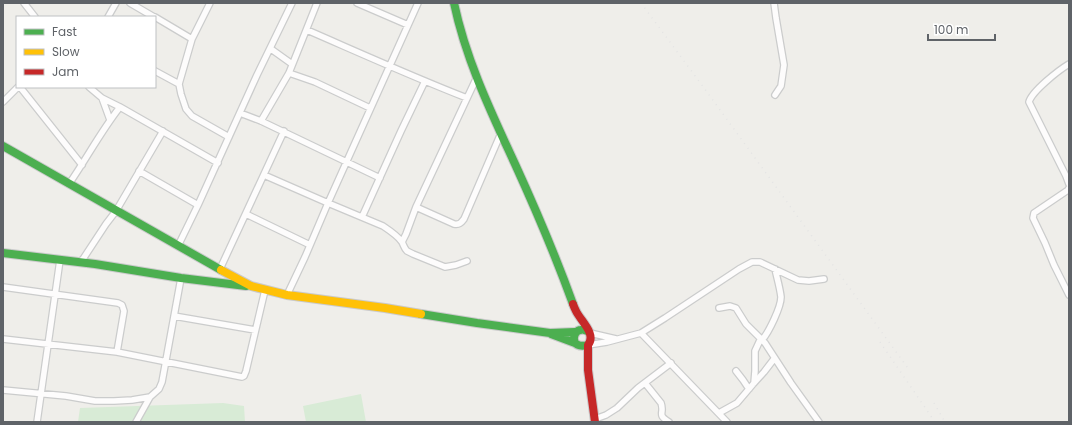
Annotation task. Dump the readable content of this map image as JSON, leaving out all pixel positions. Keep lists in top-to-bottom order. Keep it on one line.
{"legend":["Fast","Slow","Jam"],"scale_bar":"100 m"}
